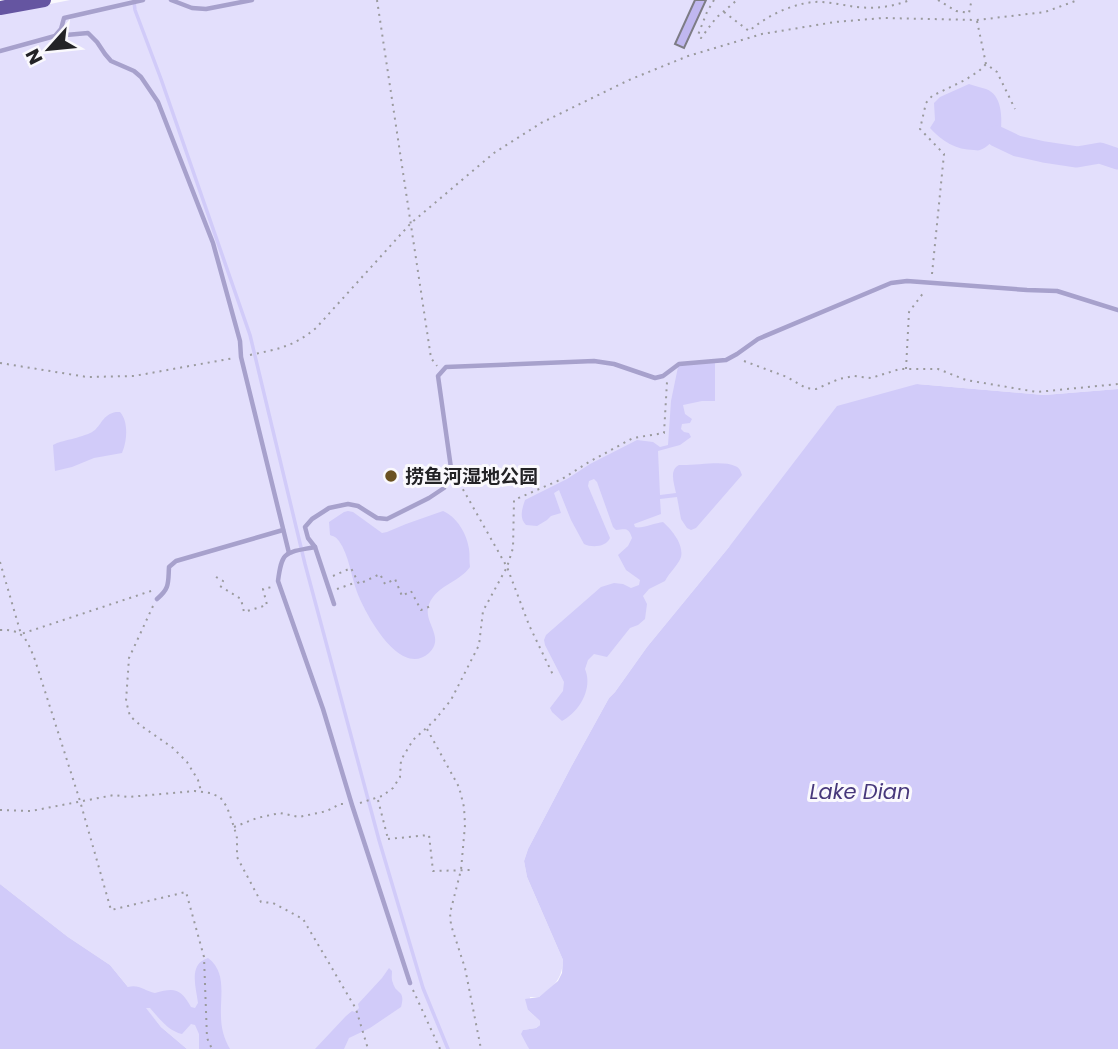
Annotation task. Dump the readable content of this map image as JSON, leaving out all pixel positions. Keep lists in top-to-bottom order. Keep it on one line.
{"water":["Lake Dian"],"places":["捞鱼河湿地公园"],"north":"bottom left"}
